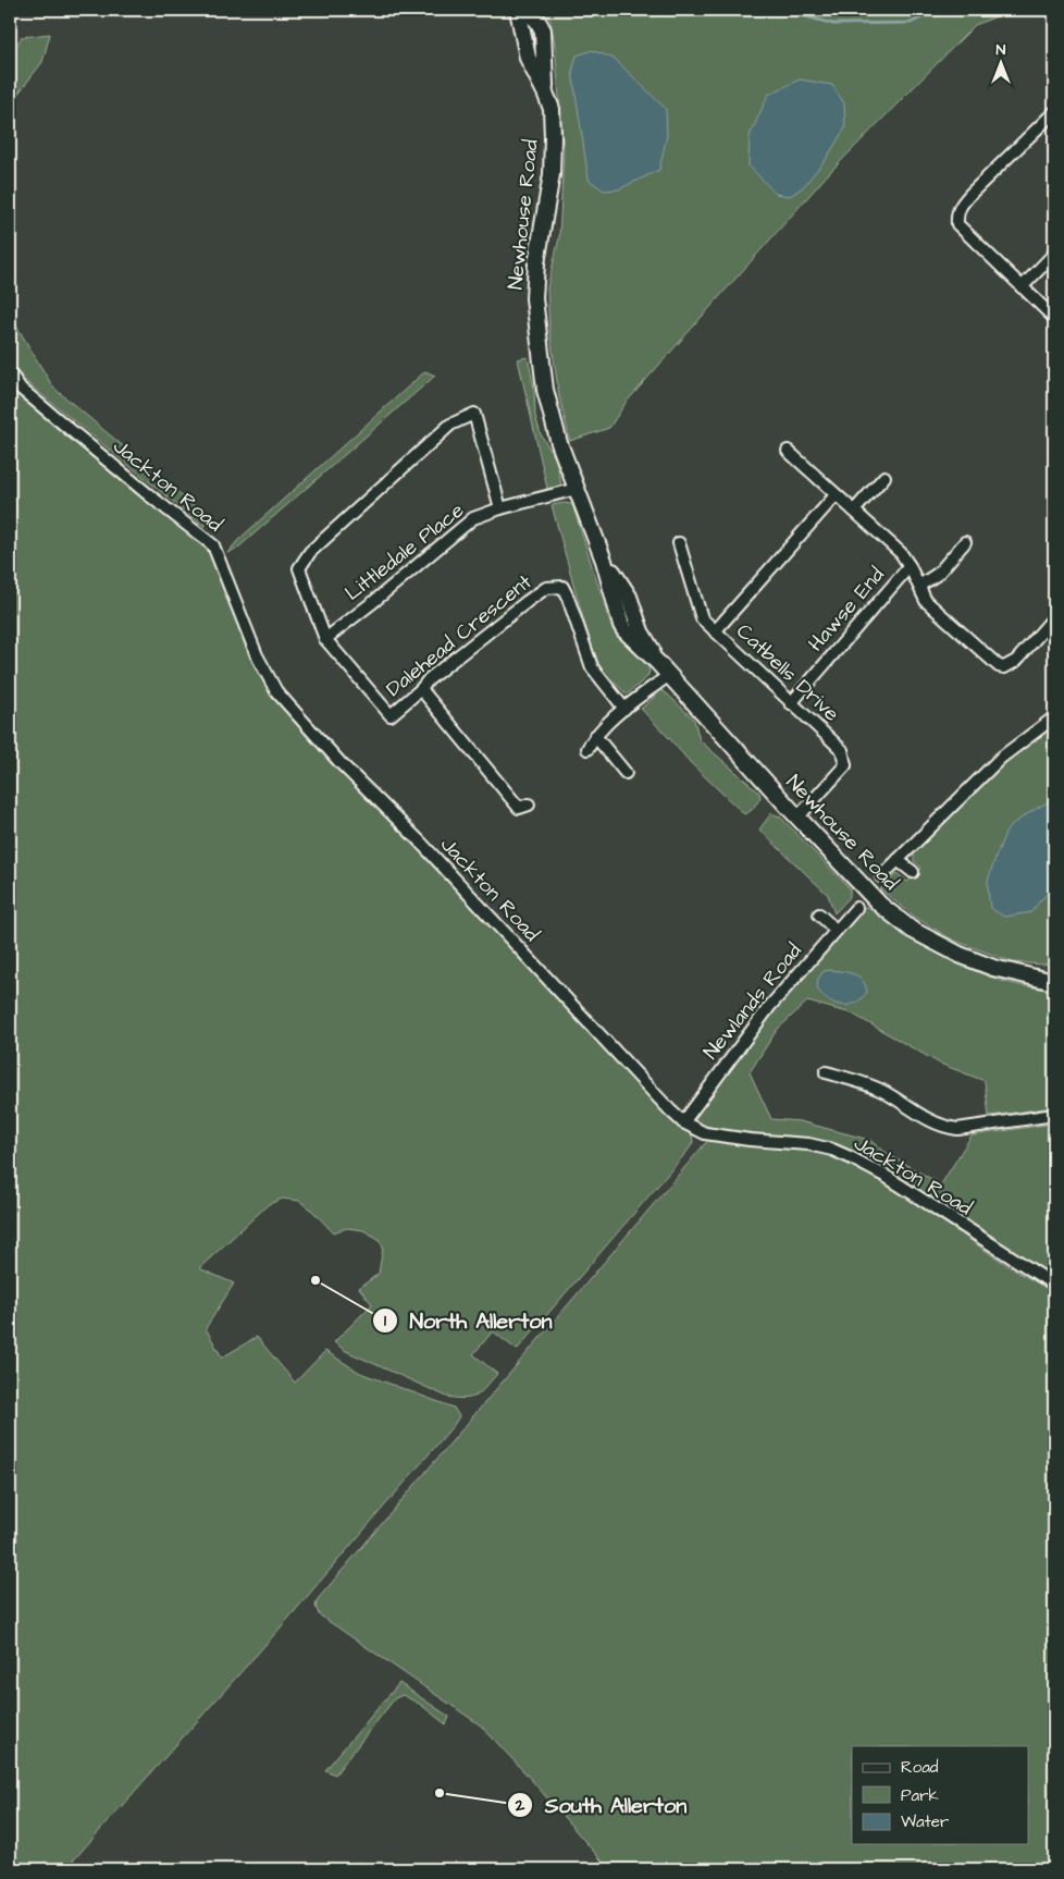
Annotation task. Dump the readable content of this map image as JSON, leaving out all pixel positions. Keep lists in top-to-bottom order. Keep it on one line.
{"streets":{"street":["Newhouse Road","Jackton Road","Littledale Place","Hawse End","Dalehead Crescent","Catbells Drive","Newlands Road"]},"crossings":[["Newhouse Road","Littledale Place"],["Newhouse Road","Catbells Drive"],["Jackton Road","Newlands Road"],["Littledale Place","Dalehead Crescent"],["Hawse End","Catbells Drive"]],"places":["North Allerton","South Allerton"],"legend":["Road","Park","Water"],"north":"top"}
